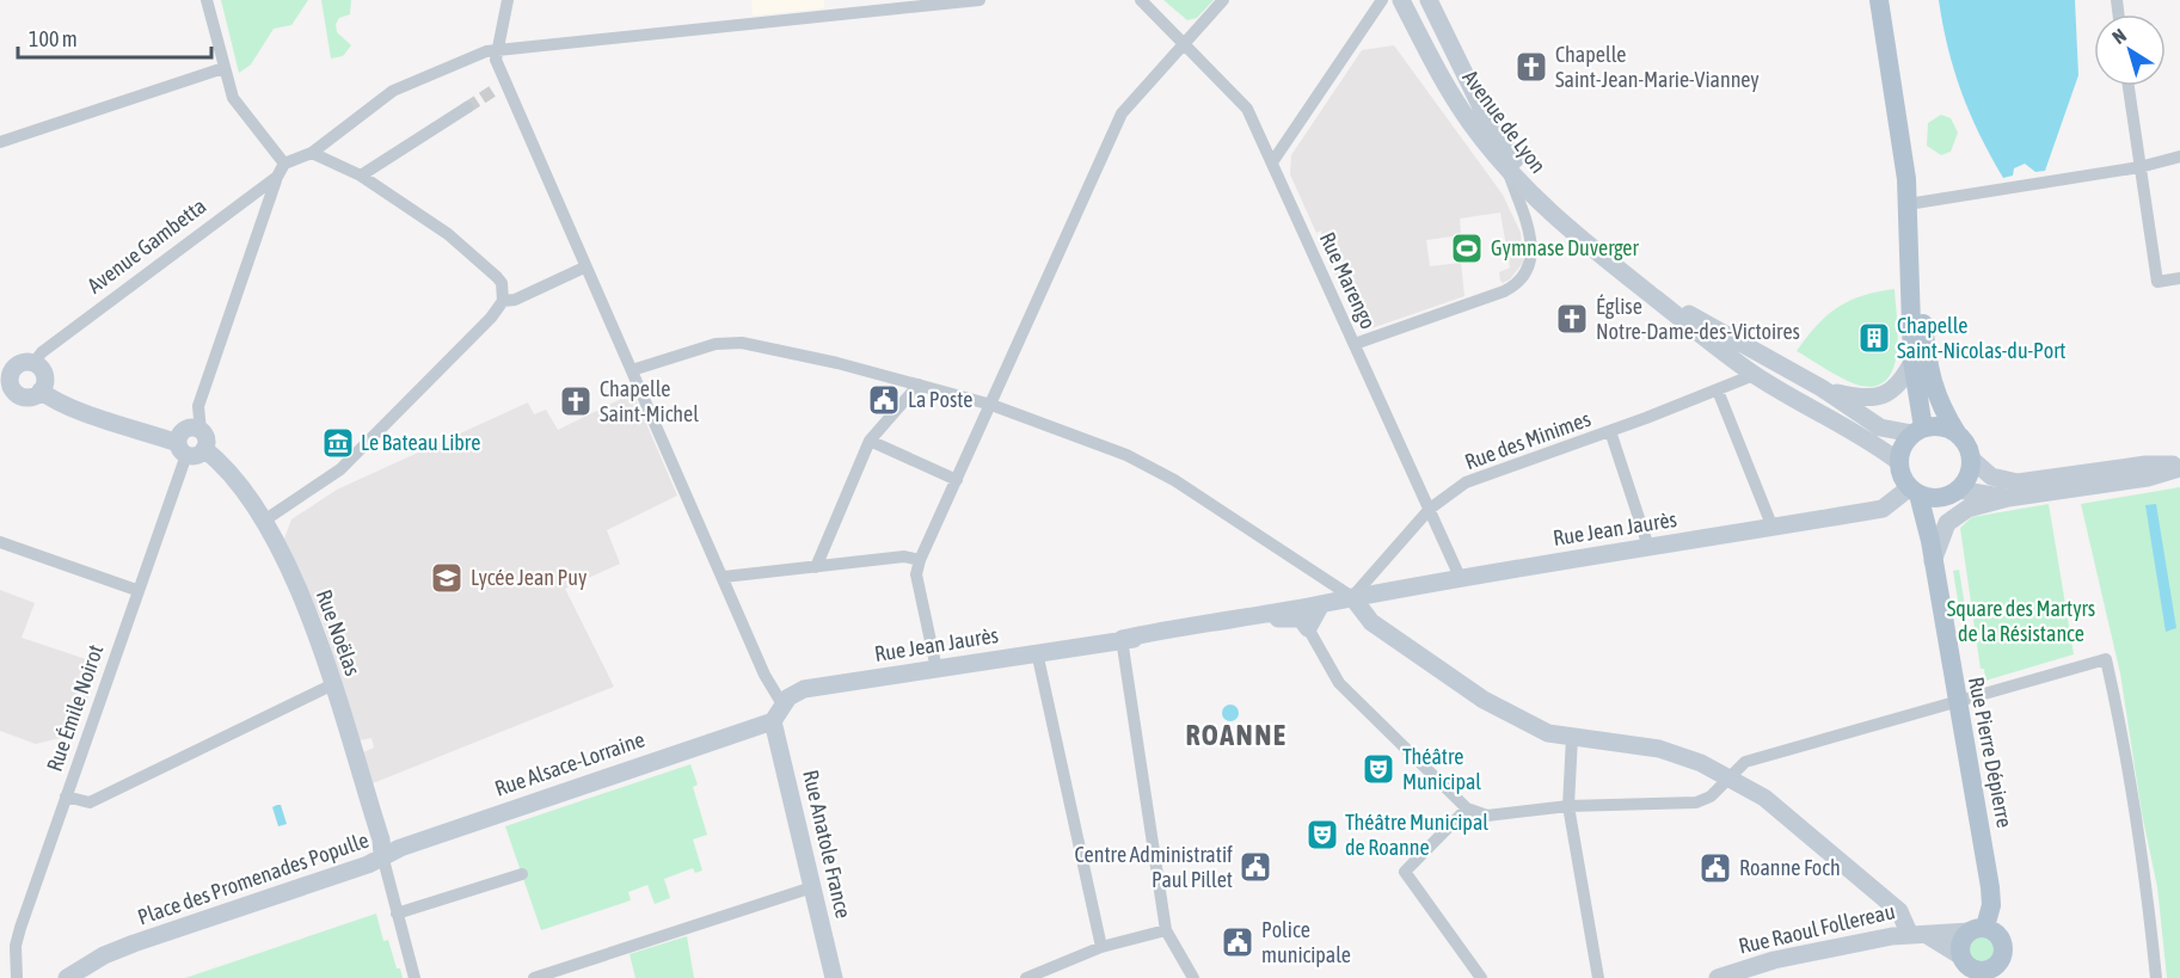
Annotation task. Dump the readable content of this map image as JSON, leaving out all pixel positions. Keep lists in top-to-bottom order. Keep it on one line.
{"streets":{"main road":["Rue Pierre Dépierre"],"street":["Avenue de Lyon","Avenue Gambetta","Rue Marengo","Rue des Minimes","Rue Jean Jaurès","Rue Noëlas","Rue Émile Noirot","Rue Alsace-Lorraine","Rue Anatole France","Place des Promenades Populle","Rue Raoul Follereau"]},"crossings":[["Avenue de Lyon","Rue des Minimes"],["Avenue de Lyon","Rue Jean Jaurès"],["Avenue de Lyon","Rue Pierre Dépierre"],["Rue Marengo","Rue des Minimes"],["Rue Marengo","Rue Jean Jaurès"],["Rue des Minimes","Rue Jean Jaurès"],["Rue Jean Jaurès","Rue Pierre Dépierre"],["Rue Noëlas","Rue Alsace-Lorraine"],["Rue Noëlas","Place des Promenades Populle"],["Rue Pierre Dépierre","Rue Raoul Follereau"],["Rue Alsace-Lorraine","Rue Anatole France"],["Rue Alsace-Lorraine","Place des Promenades Populle"]],"districts":["ROANNE"],"parks":["Square des Martyrs de la Résistance"],"places":{"church":["Chapelle Saint-Jean-Marie-Vianney","Église Notre-Dame-des-Victoires","Chapelle Saint-Michel"],"sports":["Gymnase Duverger"],"building":["Chapelle Saint-Nicolas-du-Port"],"public building":["La Poste","Centre Administratif Paul Pillet","Roanne Foch","Police municipale"],"museum":["Le Bateau Libre"],"school or university":["Lycée Jean Puy"],"theatre":["Théâtre Municipal","Théâtre Municipal de Roanne"]},"scale_bar":"100 m","north":"top left"}
